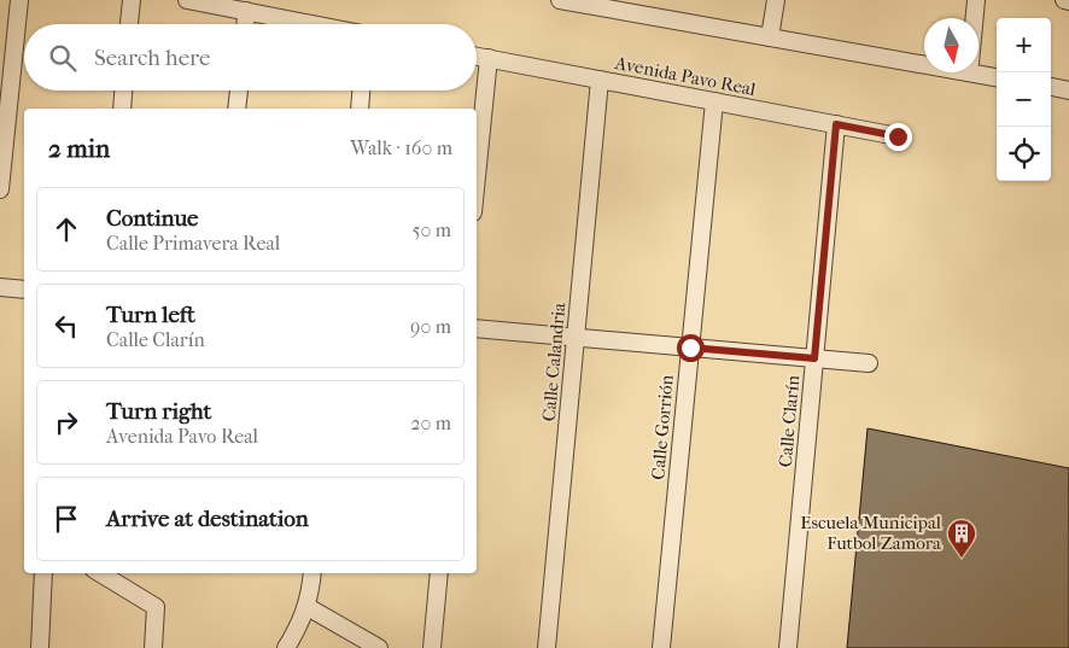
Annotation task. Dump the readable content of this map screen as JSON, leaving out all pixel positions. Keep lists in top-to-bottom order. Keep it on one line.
{"streets":{"street":["Avenida Pavo Real","Calle Calandria","Calle Clarín","Calle Gorrión"]},"crossings":[["Avenida Pavo Real","Calle Calandria"],["Avenida Pavo Real","Calle Clarín"],["Avenida Pavo Real","Calle Gorrión"]],"places":{"building":["Escuela Municipal Futbol Zamora"]},"north":"bottom","page":{"map_buttons":["+","−"],"search":"Search here","heading":["2 min","Walk · 160 m"],"list":[["Continue","Calle Primavera Real","50 m"],["Turn left","Calle Clarín","90 m"],["Turn right","Avenida Pavo Real","20 m"],"Arrive at destination"]}}
